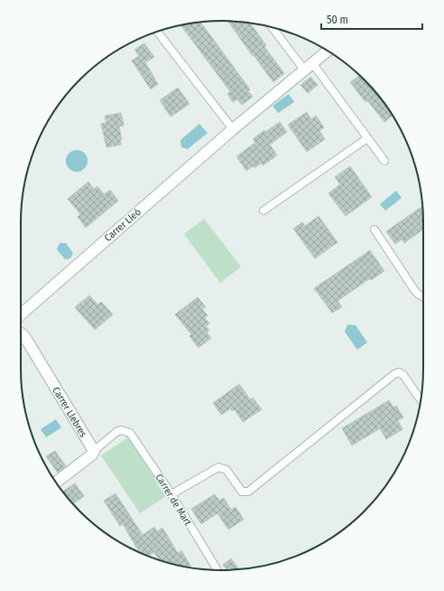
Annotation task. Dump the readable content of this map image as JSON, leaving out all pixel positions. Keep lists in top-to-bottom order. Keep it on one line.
{"streets":{"street":["Carrer Lleó","Carrer Llebres"],"lane":["Carrer de Mart"]},"crossings":[["Carrer Llebres","Carrer de Mart"]],"scale_bar":"50 m"}
